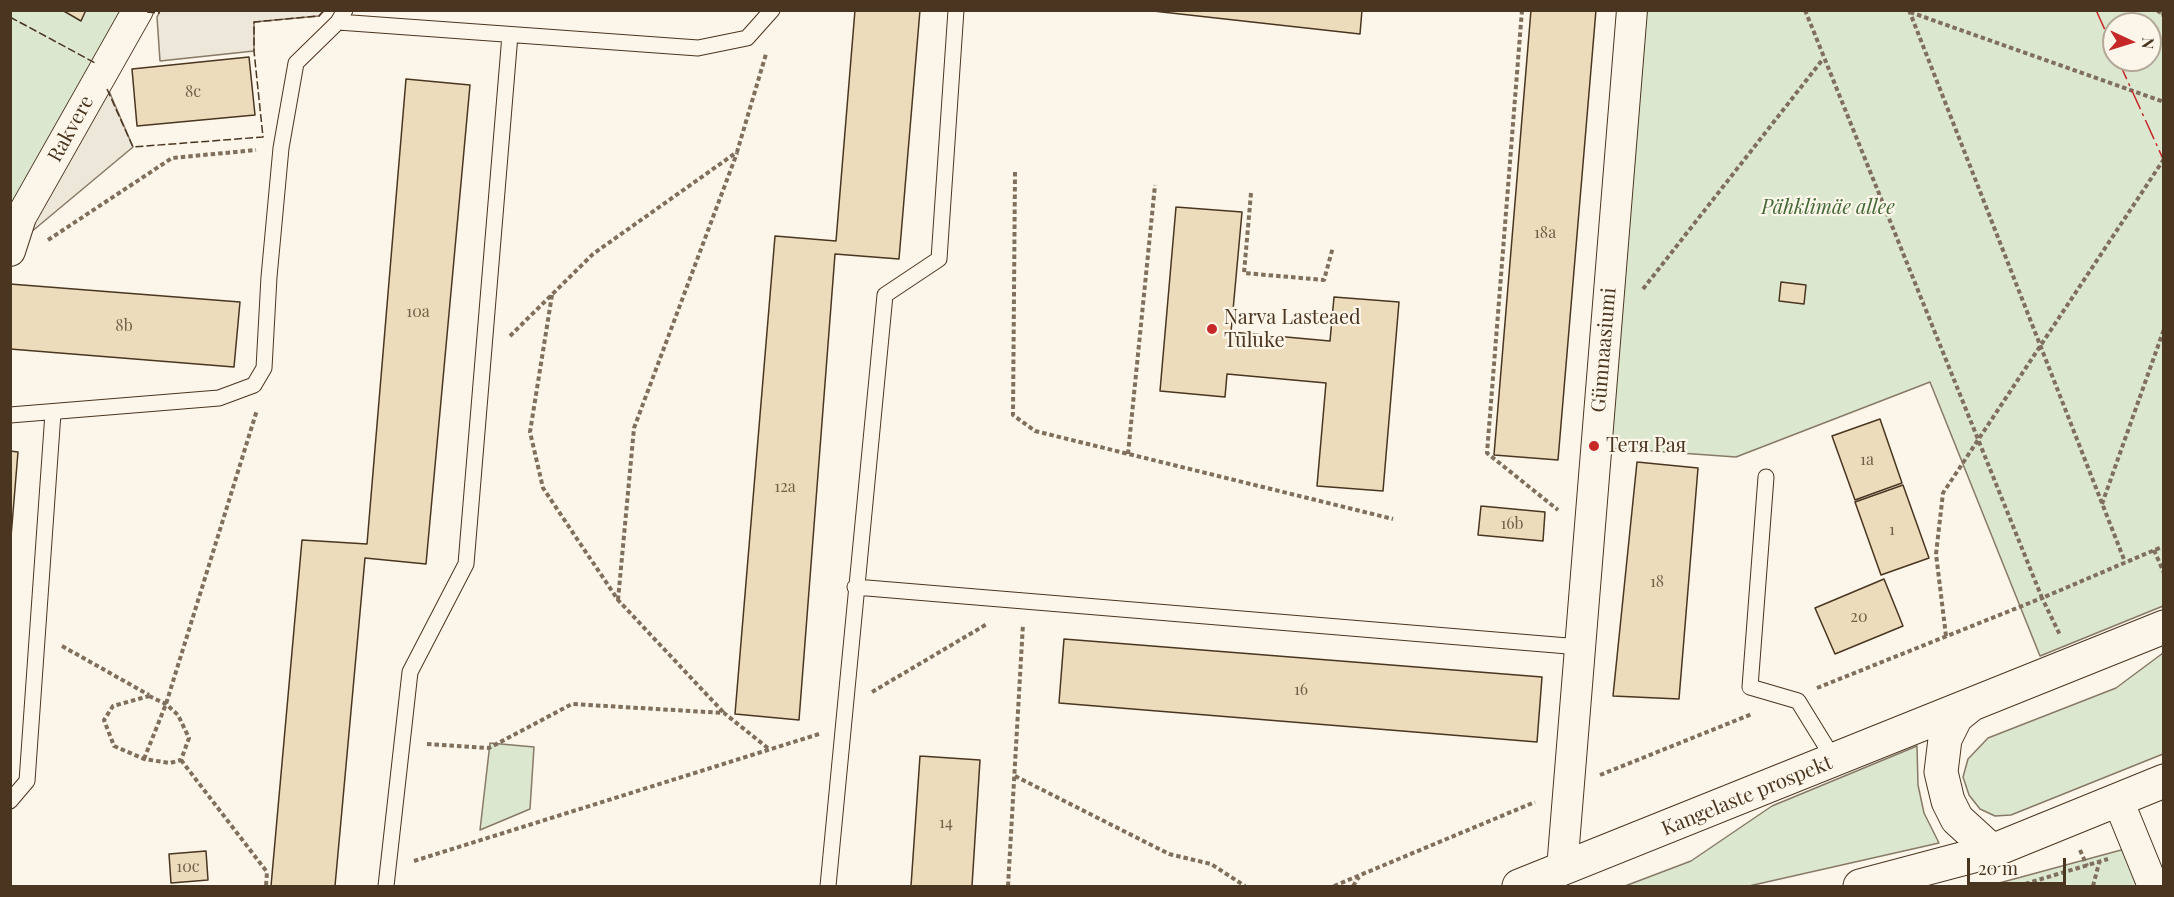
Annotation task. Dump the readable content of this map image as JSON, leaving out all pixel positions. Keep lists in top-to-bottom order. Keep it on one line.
{"streets":{"main road":["Kangelaste prospekt"],"street":["Rakvere","Gümnaasiumi"]},"crossings":[["Gümnaasiumi","Kangelaste prospekt"]],"parks":["Pähklimäe allee"],"places":["Narva Lasteaed Tuluke","Тетя Рая"],"house_numbers":["8c","18a","10a","8b","1a","12a","16b","1","18","20","16","14","10c"],"scale_bar":"20 m","north":"right"}
